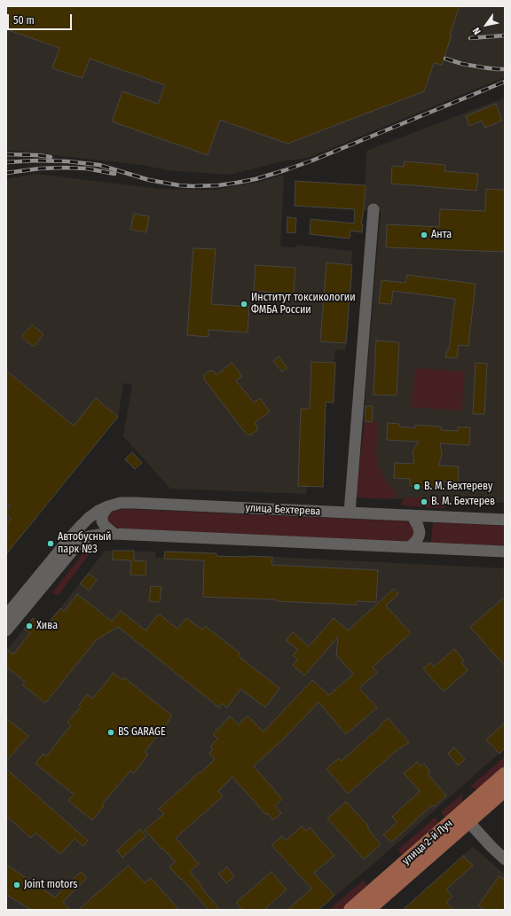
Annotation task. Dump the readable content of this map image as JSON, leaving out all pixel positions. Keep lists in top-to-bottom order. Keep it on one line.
{"streets":{"main road":["улица 2-й Луч"],"street":["улица Бехтерева"]},"places":["Анта","Институт токсикологии ФМБА России","В. М. Бехтереву","В. М. Бехтерев","Автобусный парк №3","Хива","BS GARAGE","Joint motors"],"scale_bar":"50 m","north":"bottom left"}
